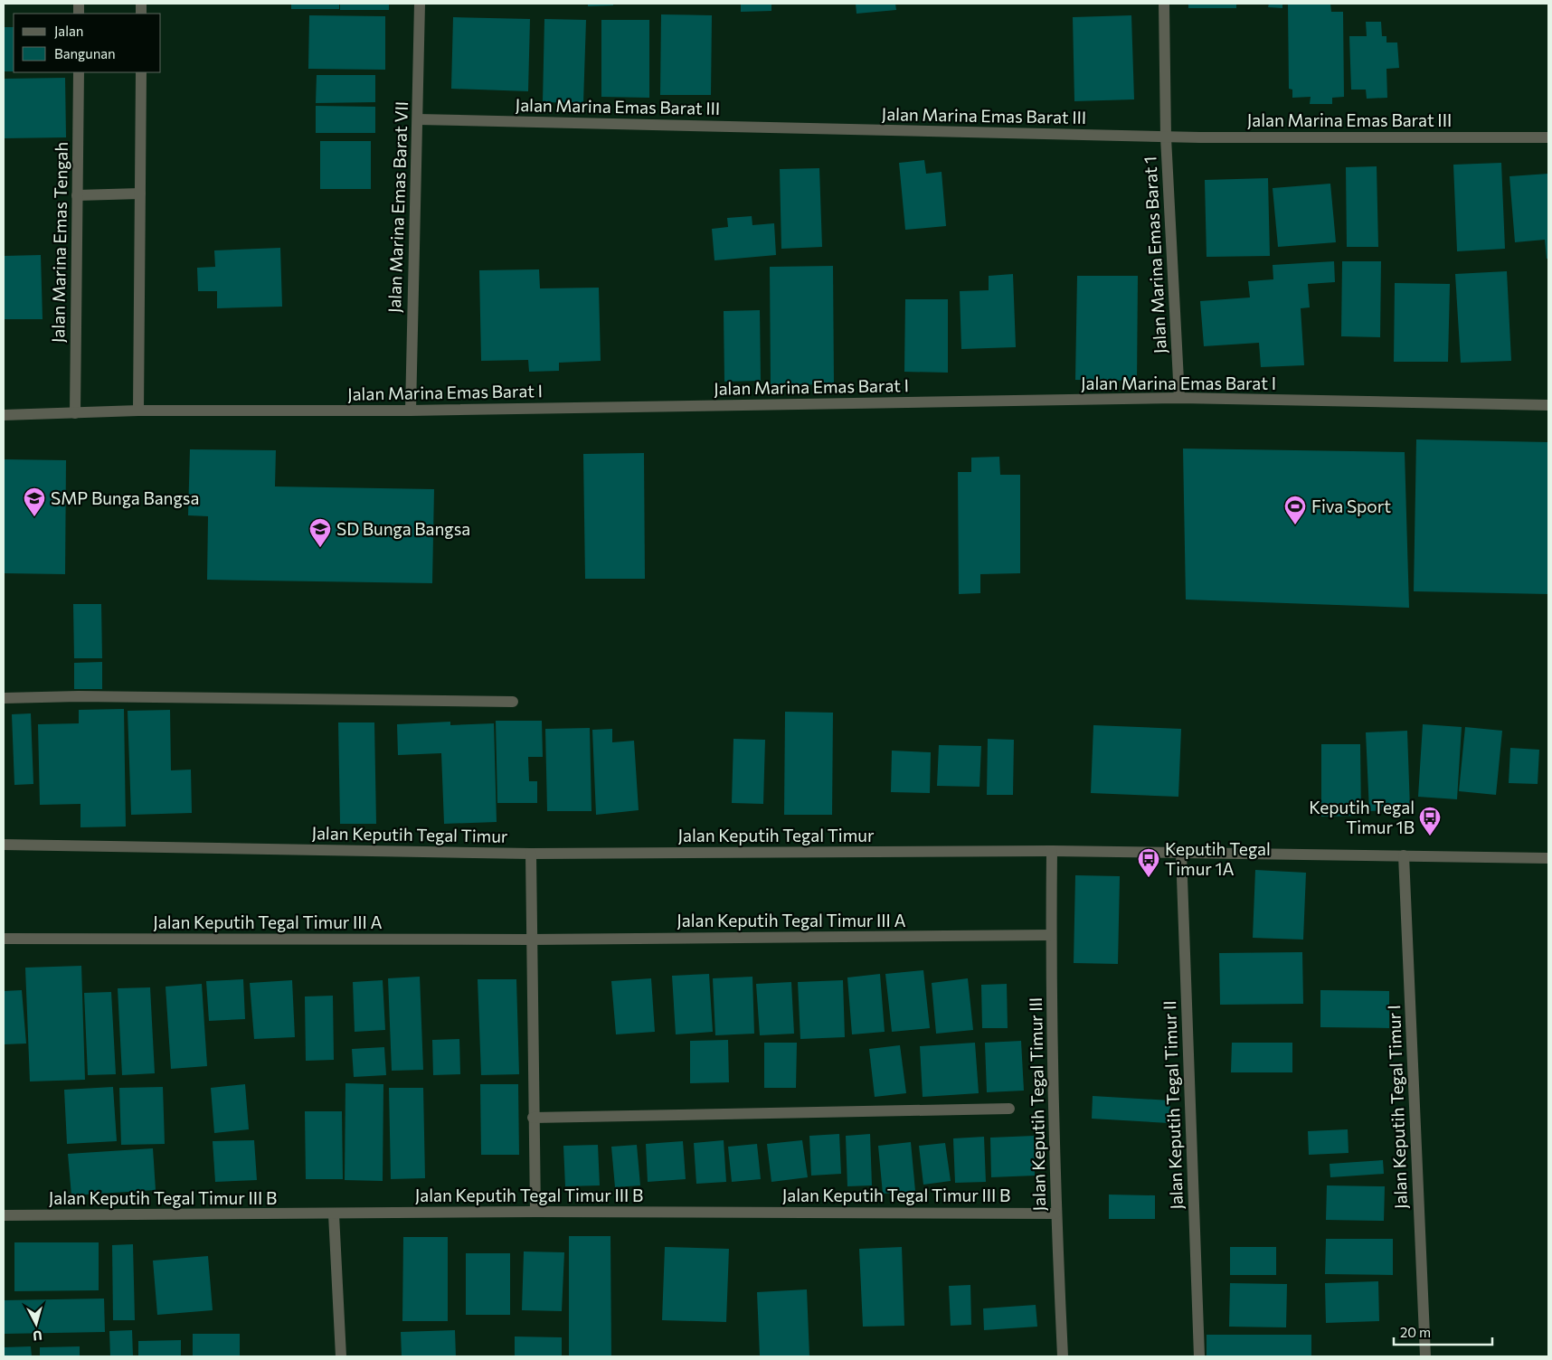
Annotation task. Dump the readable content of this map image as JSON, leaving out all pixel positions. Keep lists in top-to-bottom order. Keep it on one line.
{"streets":{"street":["Jalan Marina Emas Barat III","Jalan Marina Emas Barat VII","Jalan Marina Emas Tengah","Jalan Marina Emas Barat 1","Jalan Marina Emas Barat I","Jalan Keputih Tegal Timur","Jalan Keputih Tegal Timur III A","Jalan Keputih Tegal Timur III","Jalan Keputih Tegal Timur II","Jalan Keputih Tegal Timur I","Jalan Keputih Tegal Timur III B"]},"crossings":[["Jalan Marina Emas Barat III","Jalan Marina Emas Barat VII"],["Jalan Marina Emas Barat III","Jalan Marina Emas Barat 1"],["Jalan Marina Emas Barat VII","Jalan Marina Emas Barat I"],["Jalan Marina Emas Tengah","Jalan Marina Emas Barat I"],["Jalan Marina Emas Barat 1","Jalan Marina Emas Barat I"],["Jalan Keputih Tegal Timur","Jalan Keputih Tegal Timur III"],["Jalan Keputih Tegal Timur","Jalan Keputih Tegal Timur II"],["Jalan Keputih Tegal Timur","Jalan Keputih Tegal Timur I"],["Jalan Keputih Tegal Timur III A","Jalan Keputih Tegal Timur III"],["Jalan Keputih Tegal Timur III","Jalan Keputih Tegal Timur III B"]],"places":{"school or university":["SMP Bunga Bangsa","SD Bunga Bangsa"],"sports":["Fiva Sport"],"bus stop":["Keputih Tegal Timur 1B","Keputih Tegal Timur 1A"]},"legend":["Jalan","Bangunan"],"scale_bar":"20 m","north":"bottom"}
